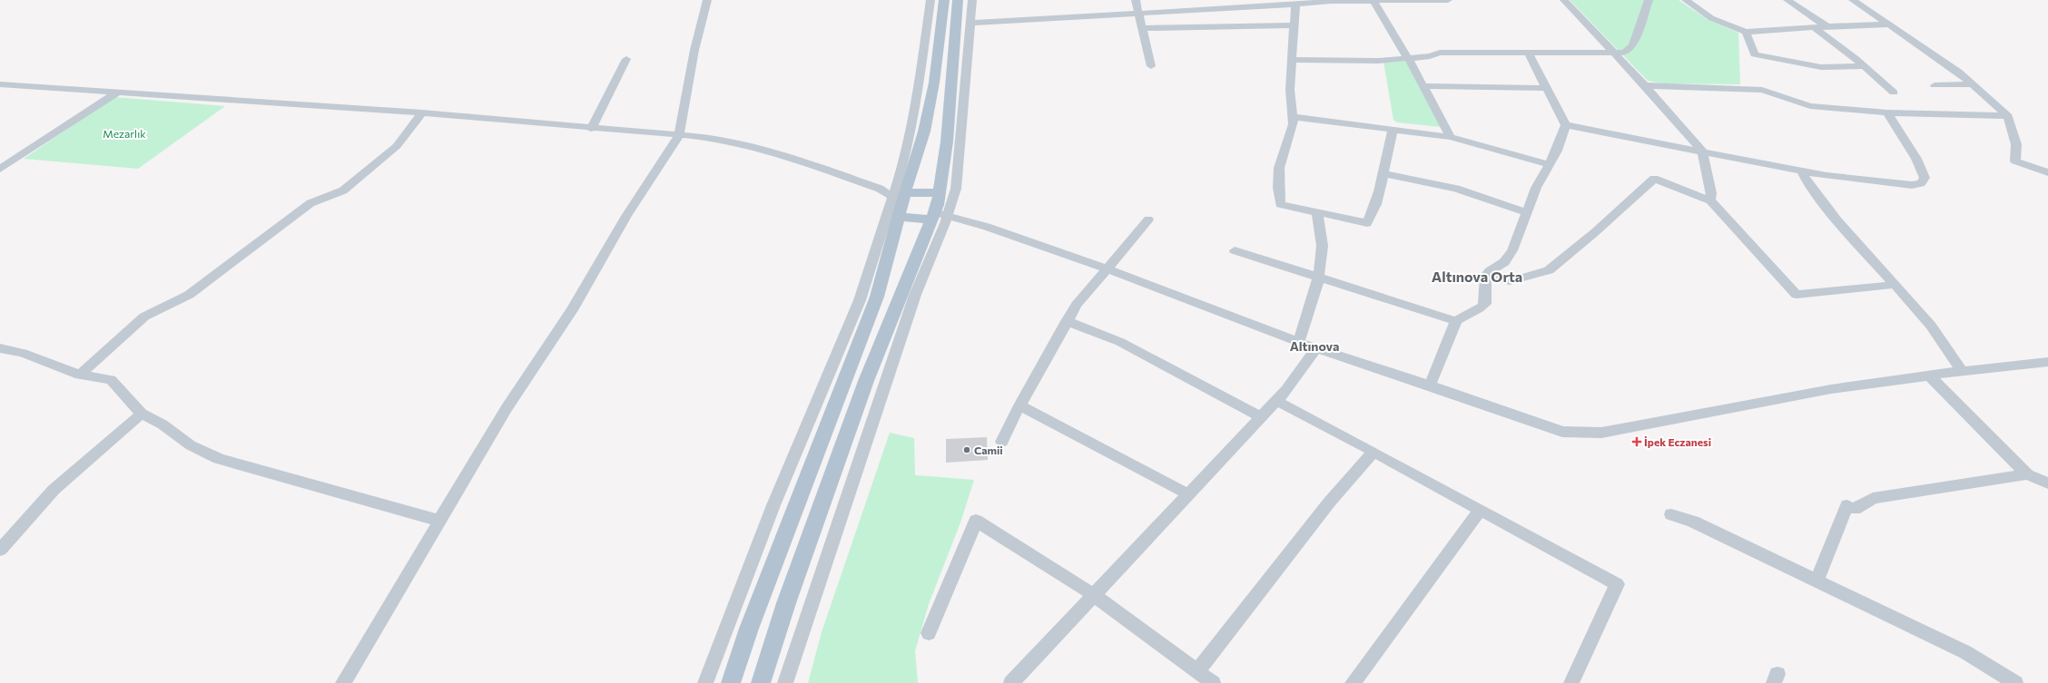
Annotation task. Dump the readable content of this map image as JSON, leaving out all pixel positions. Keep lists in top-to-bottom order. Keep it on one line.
{"districts":["Altınova Orta","Altınova"],"parks":["Mezarlık"],"places":{"health":["İpek Eczanesi"],"other":["Camii"]}}
